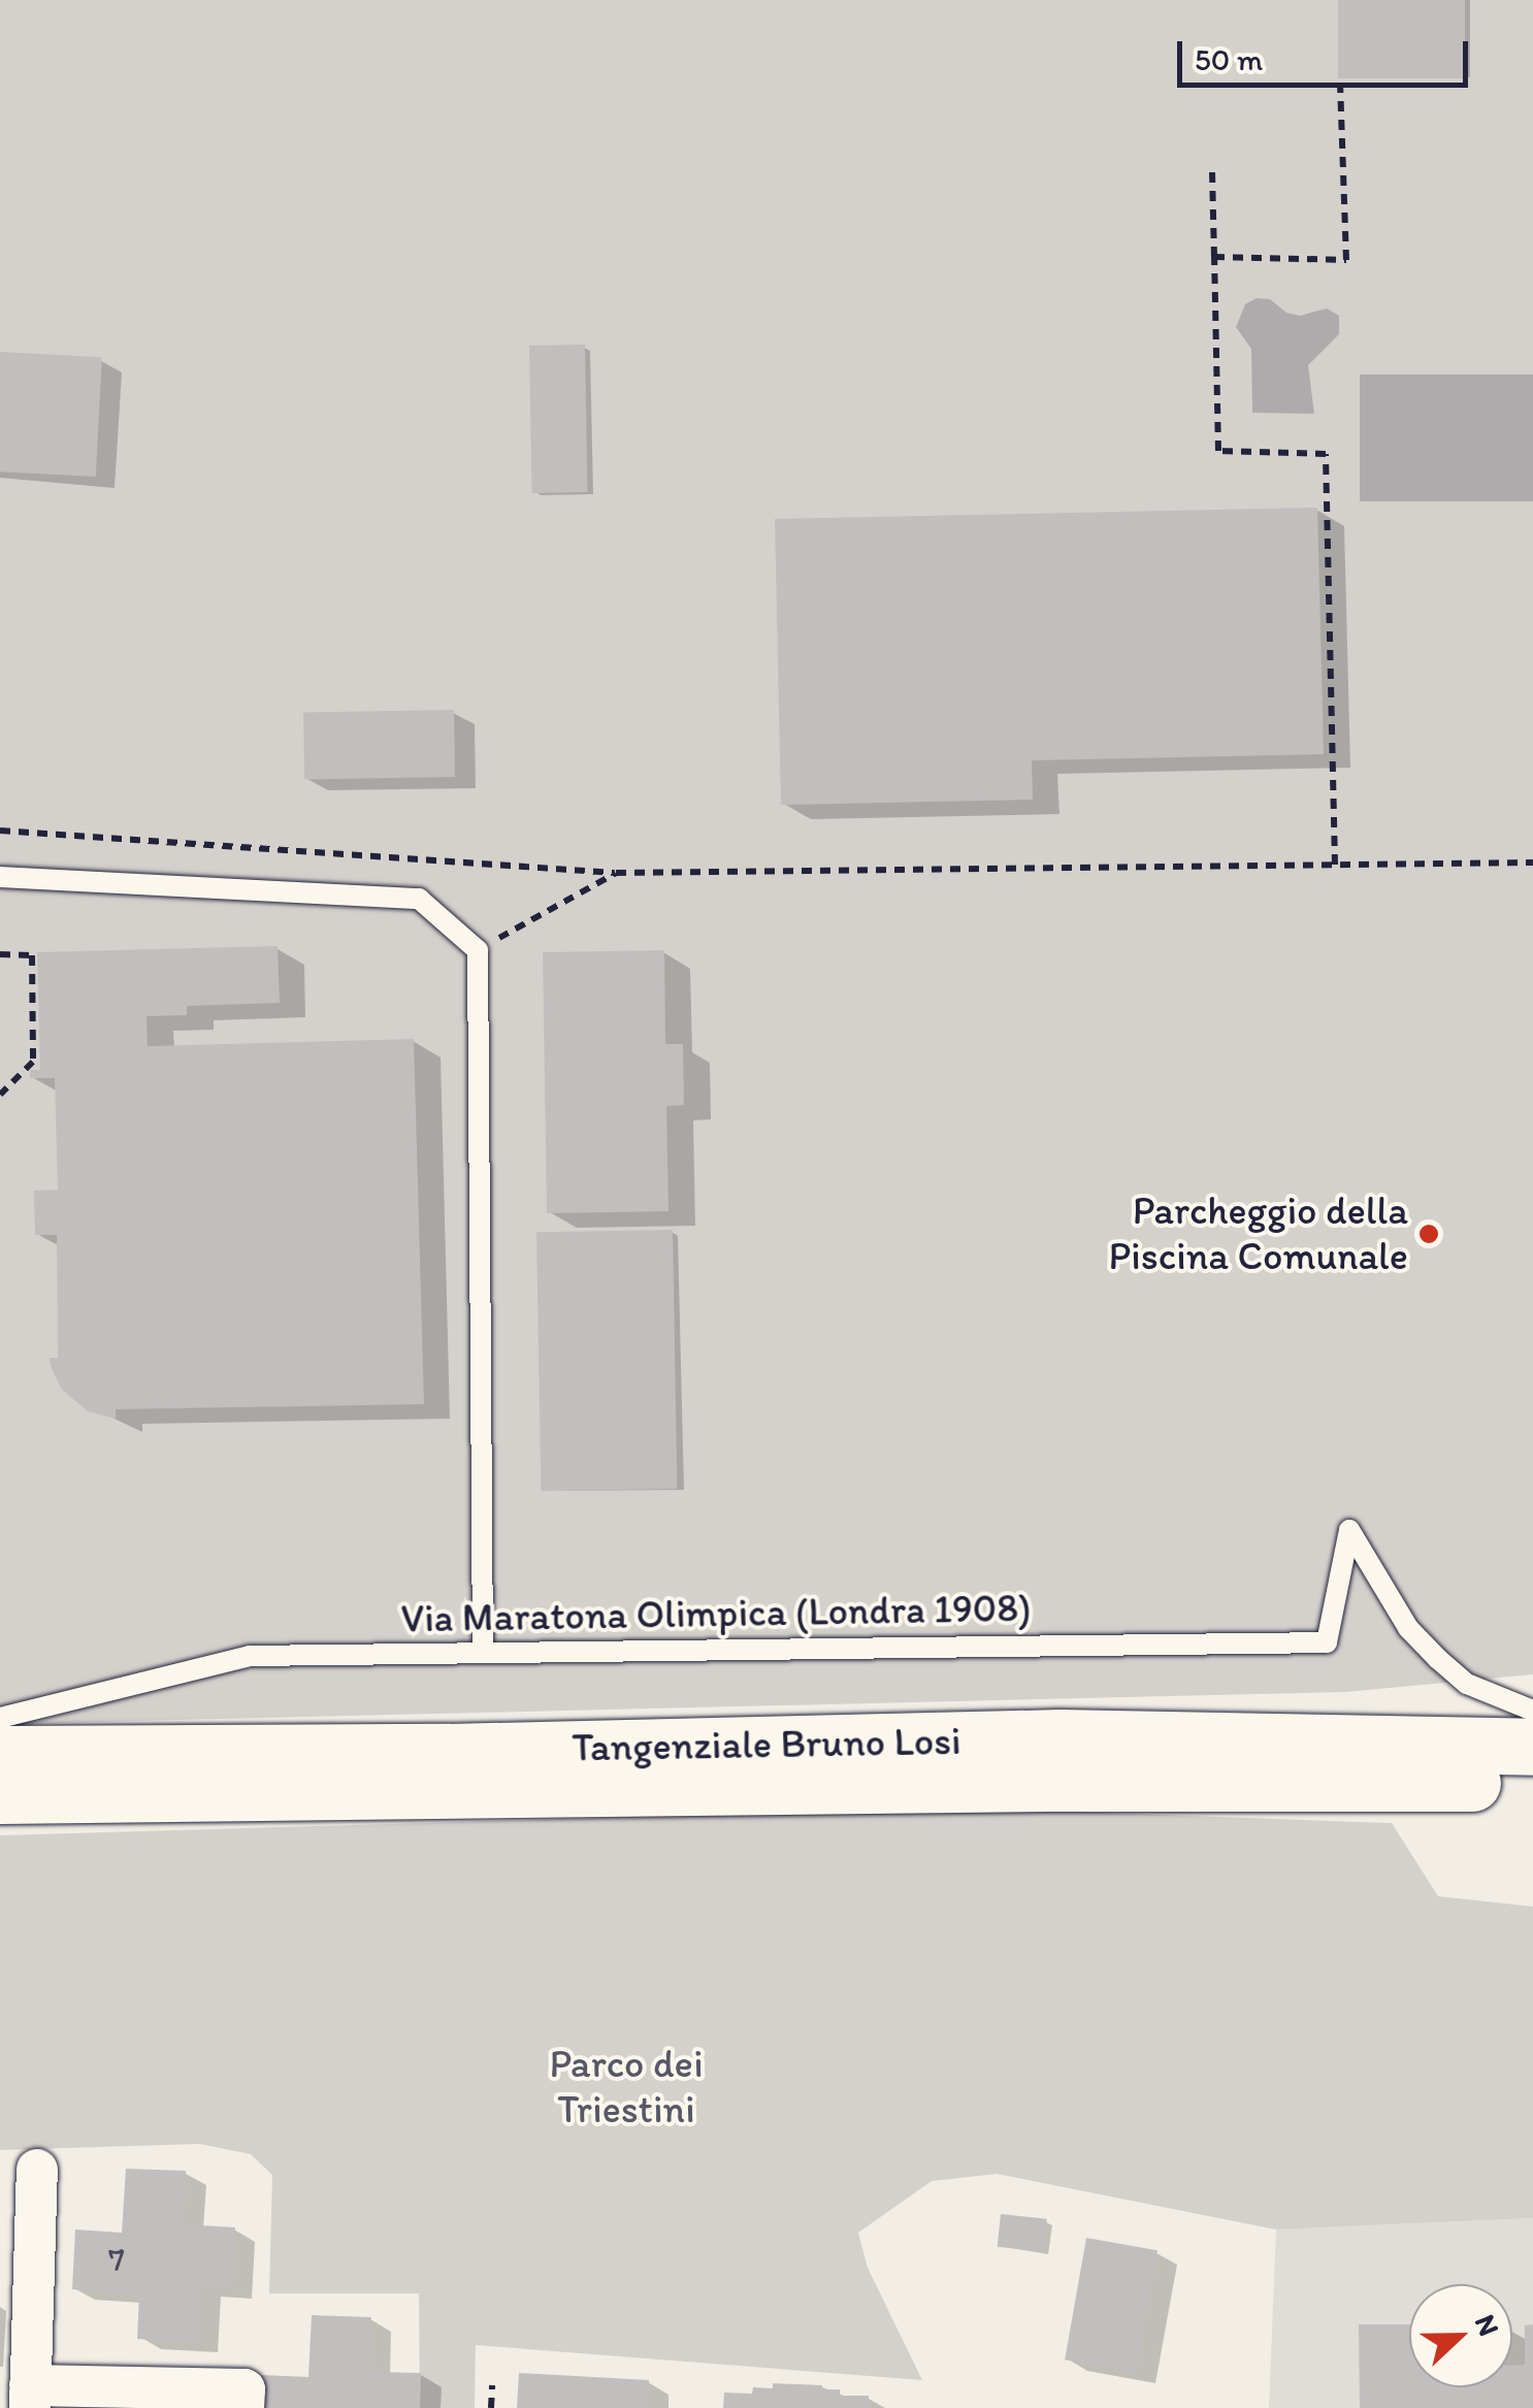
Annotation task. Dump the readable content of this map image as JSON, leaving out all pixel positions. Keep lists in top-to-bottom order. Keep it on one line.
{"streets":{"main road":["Tangenziale Bruno Losi"],"lane":["Via Maratona Olimpica (Londra 1908)"]},"parks":["Parco dei Triestini"],"places":["Parcheggio della Piscina Comunale"],"house_numbers":["7"],"scale_bar":"50 m","north":"right"}
